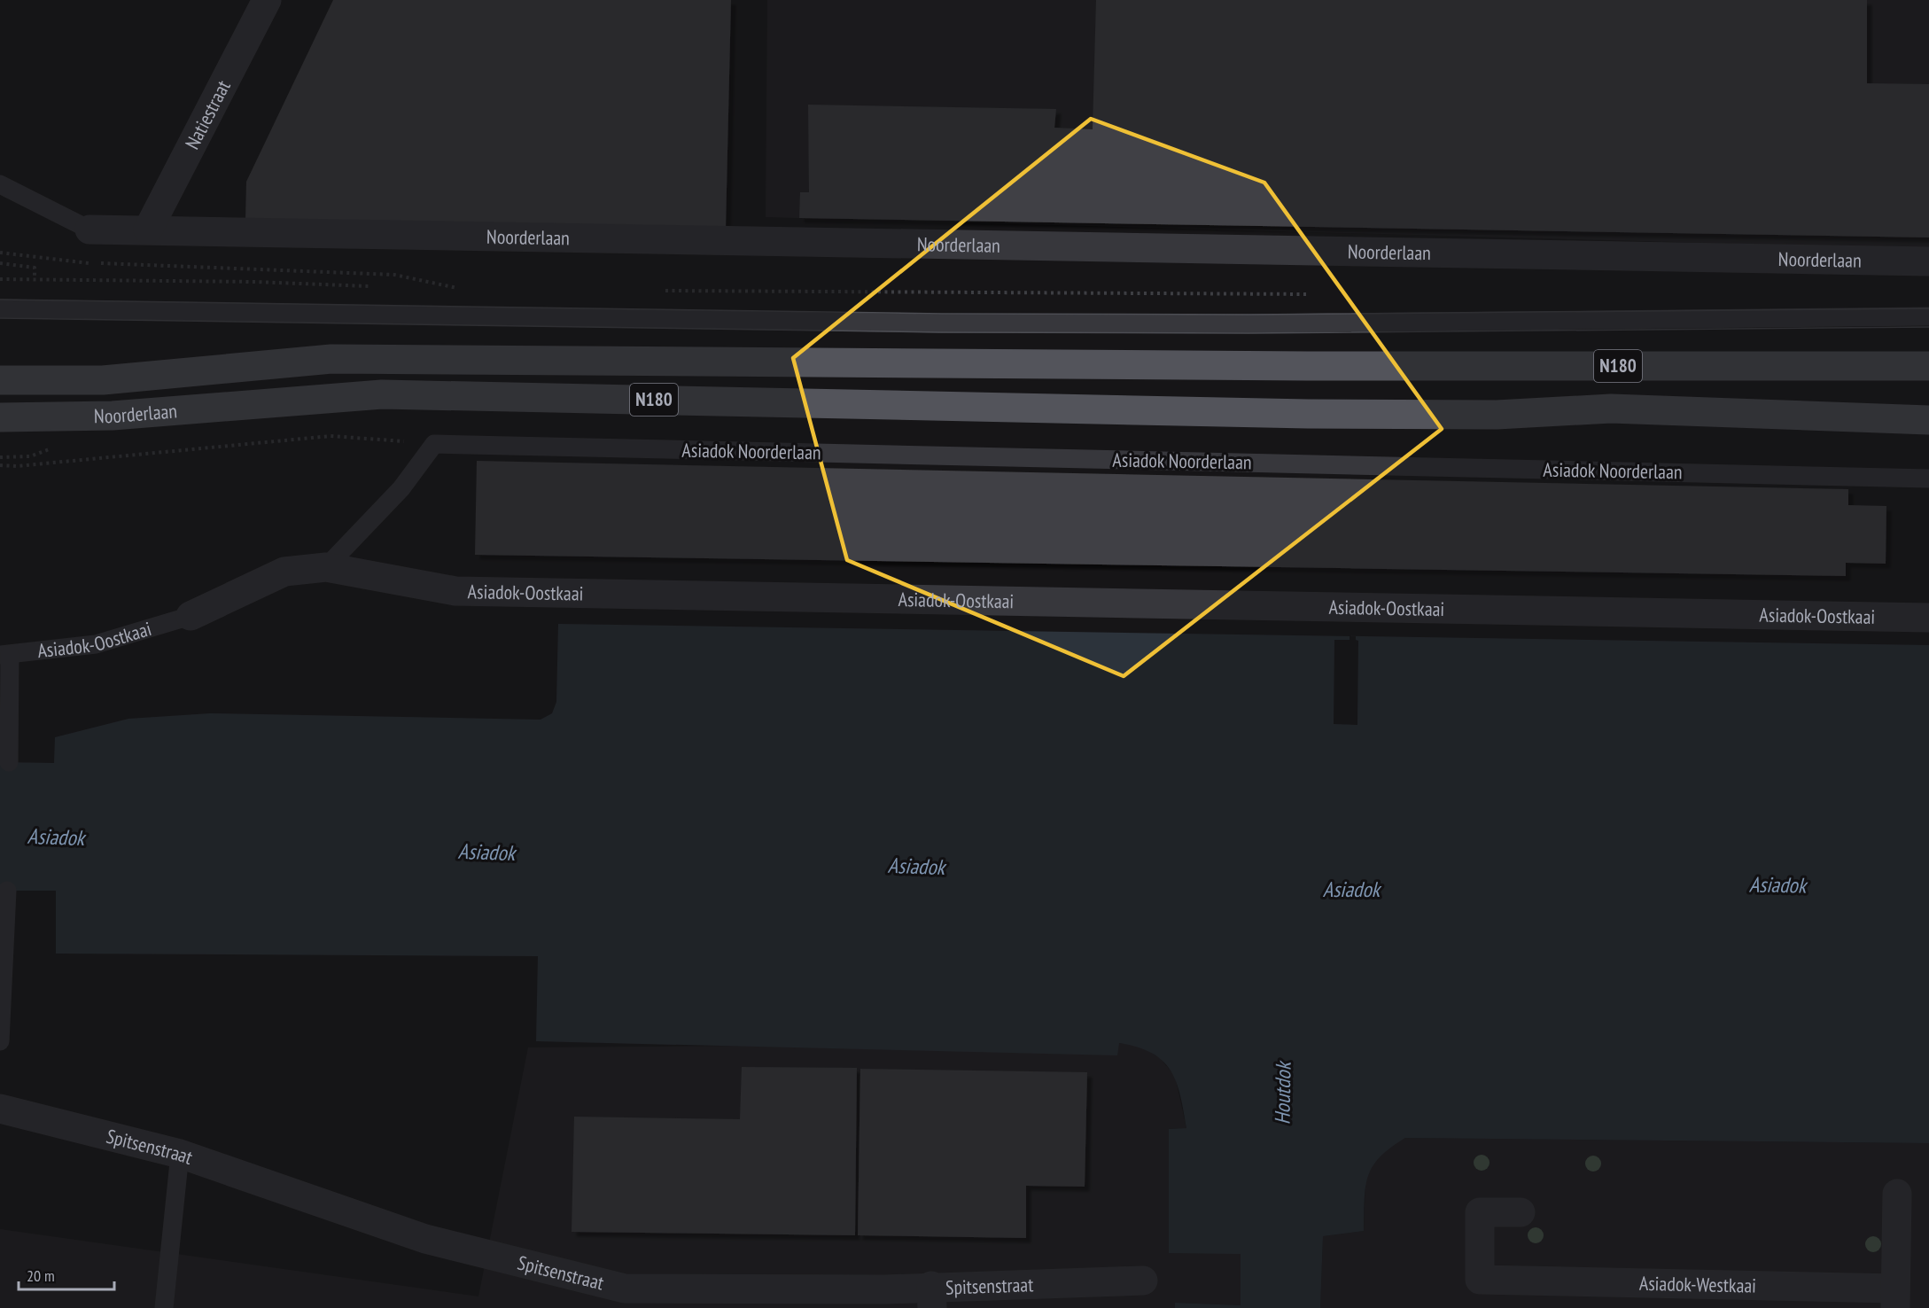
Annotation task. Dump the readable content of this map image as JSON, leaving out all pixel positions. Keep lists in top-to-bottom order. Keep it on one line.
{"streets":{"main road":["Noorderlaan","N180"],"street":["Natiestraat","Asiadok-Oostkaai","Spitsenstraat","Asiadok-Westkaai"],"lane":["Asiadok Noorderlaan"]},"crossings":[["Natiestraat","Noorderlaan"]],"water":["Asiadok","Houtdok"],"scale_bar":"20 m"}
